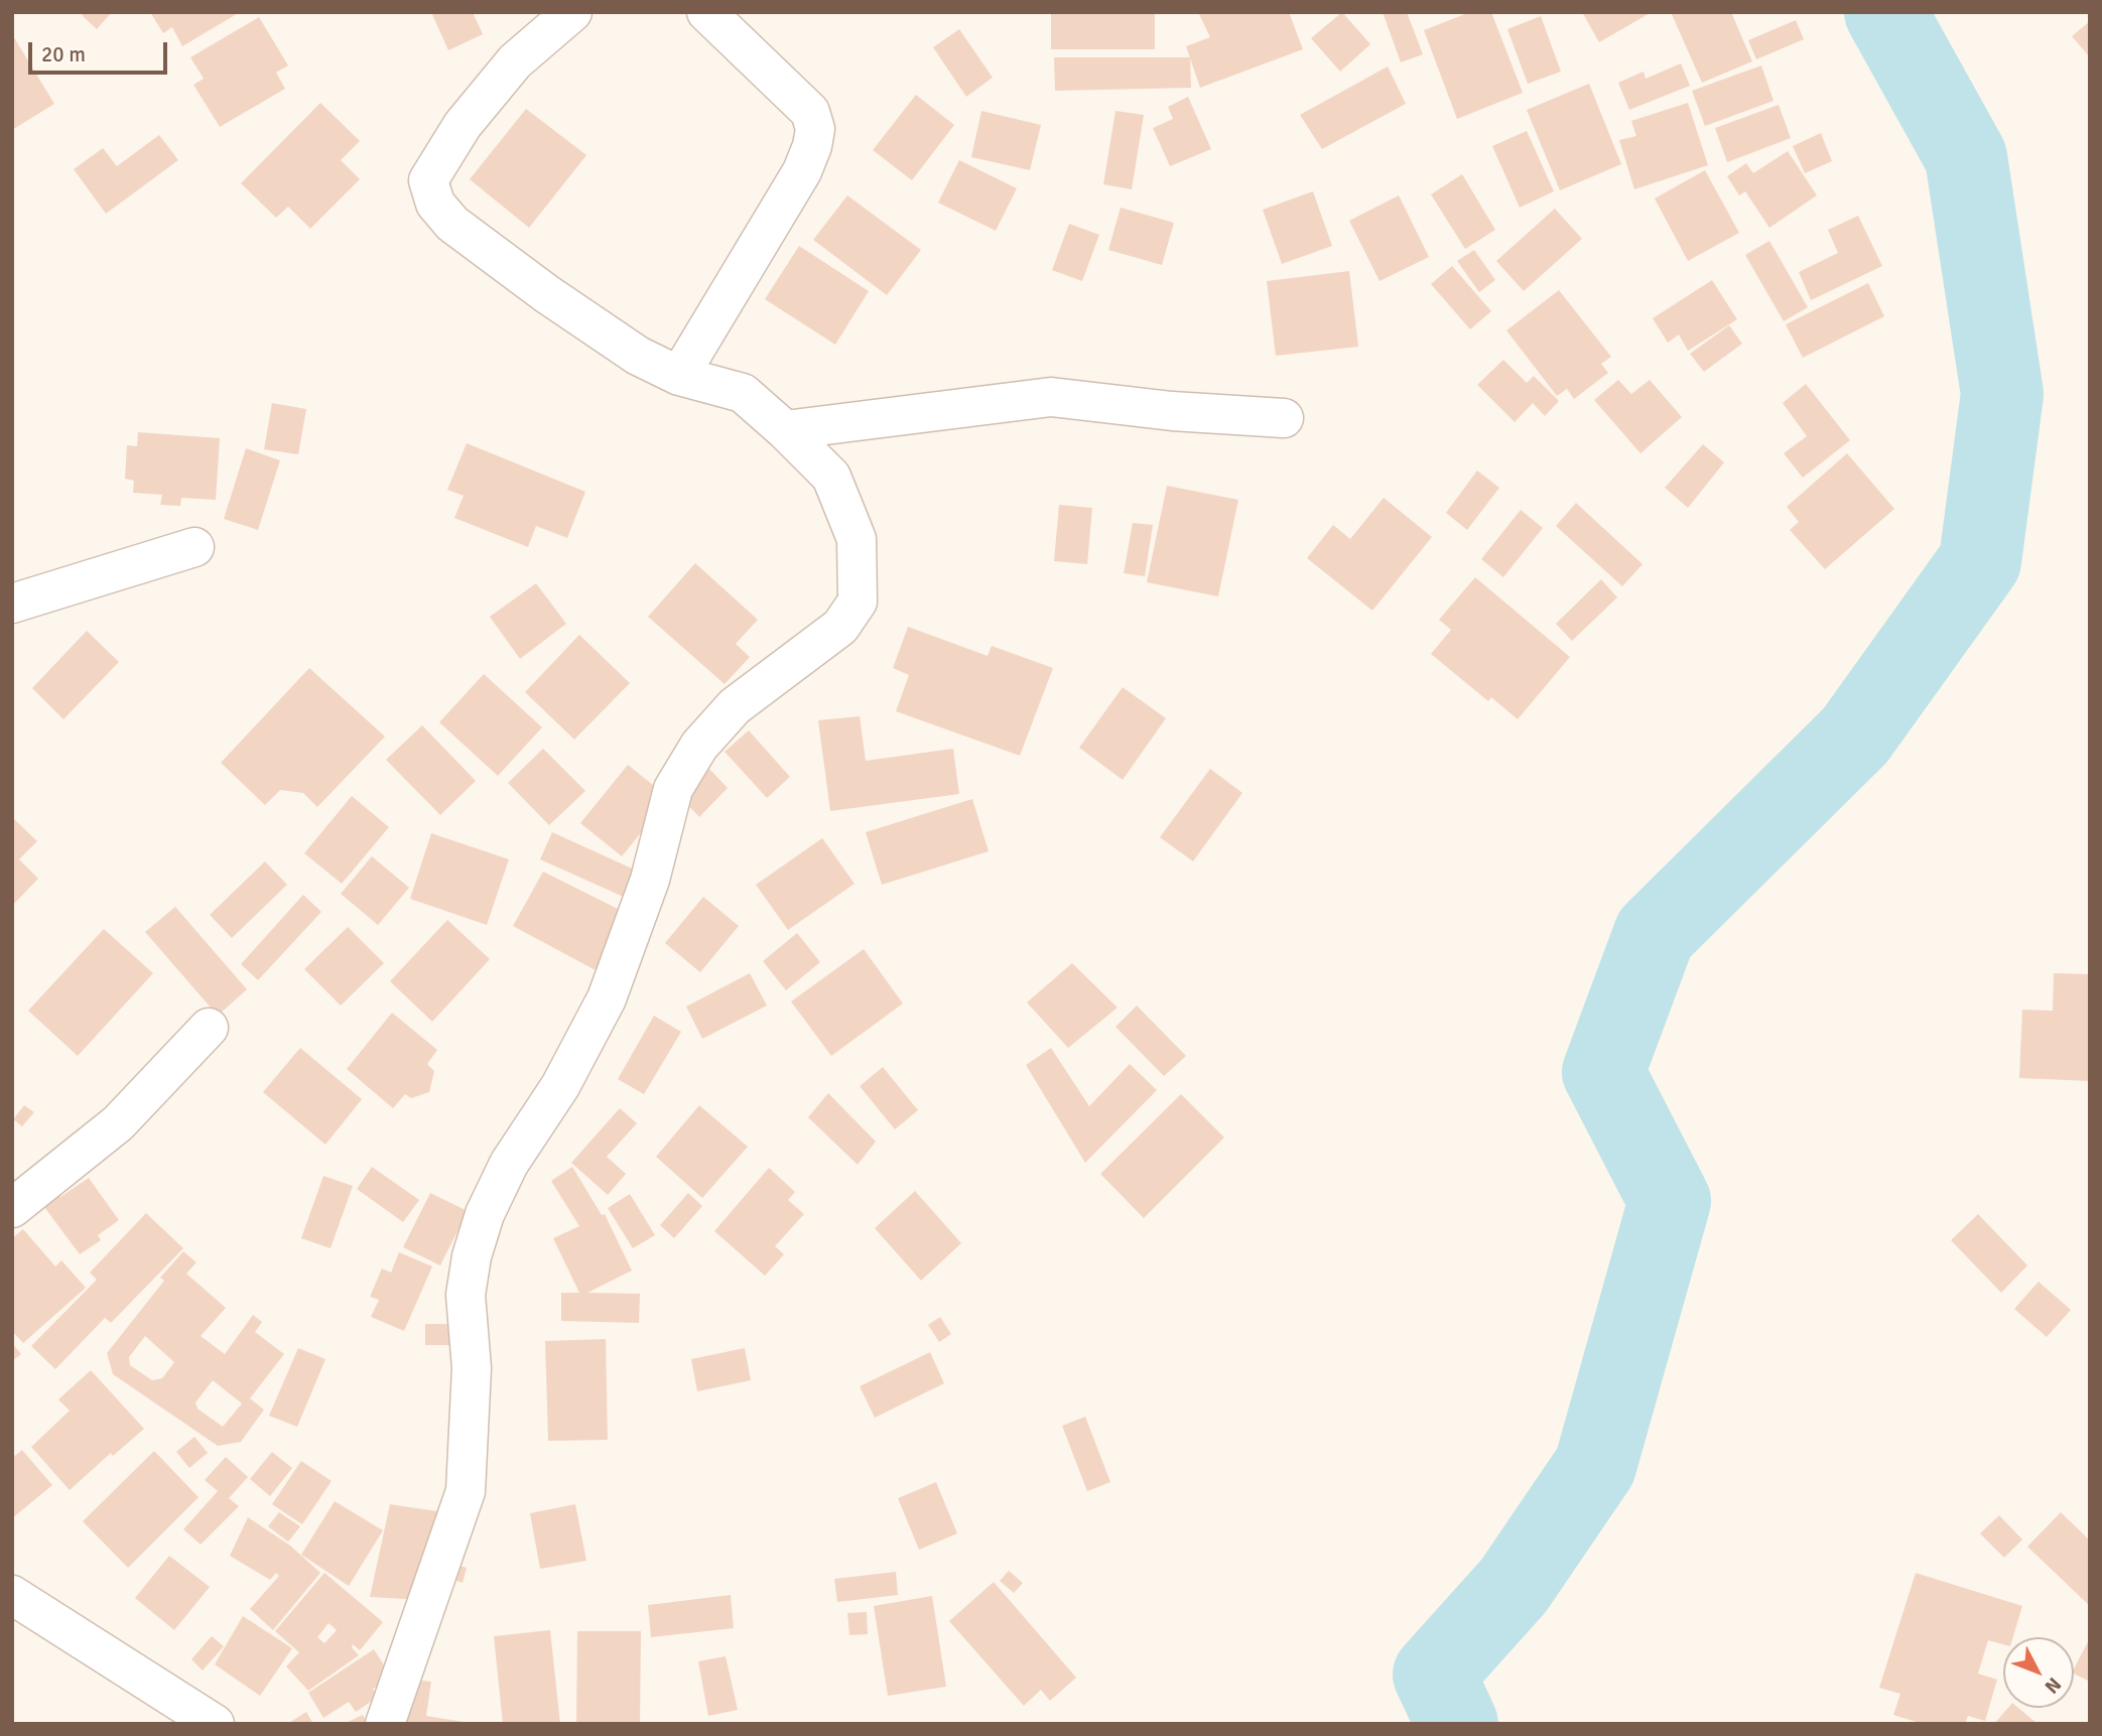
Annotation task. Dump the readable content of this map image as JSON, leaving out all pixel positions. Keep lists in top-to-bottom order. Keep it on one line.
{"scale_bar":"20 m","north":"bottom right"}
